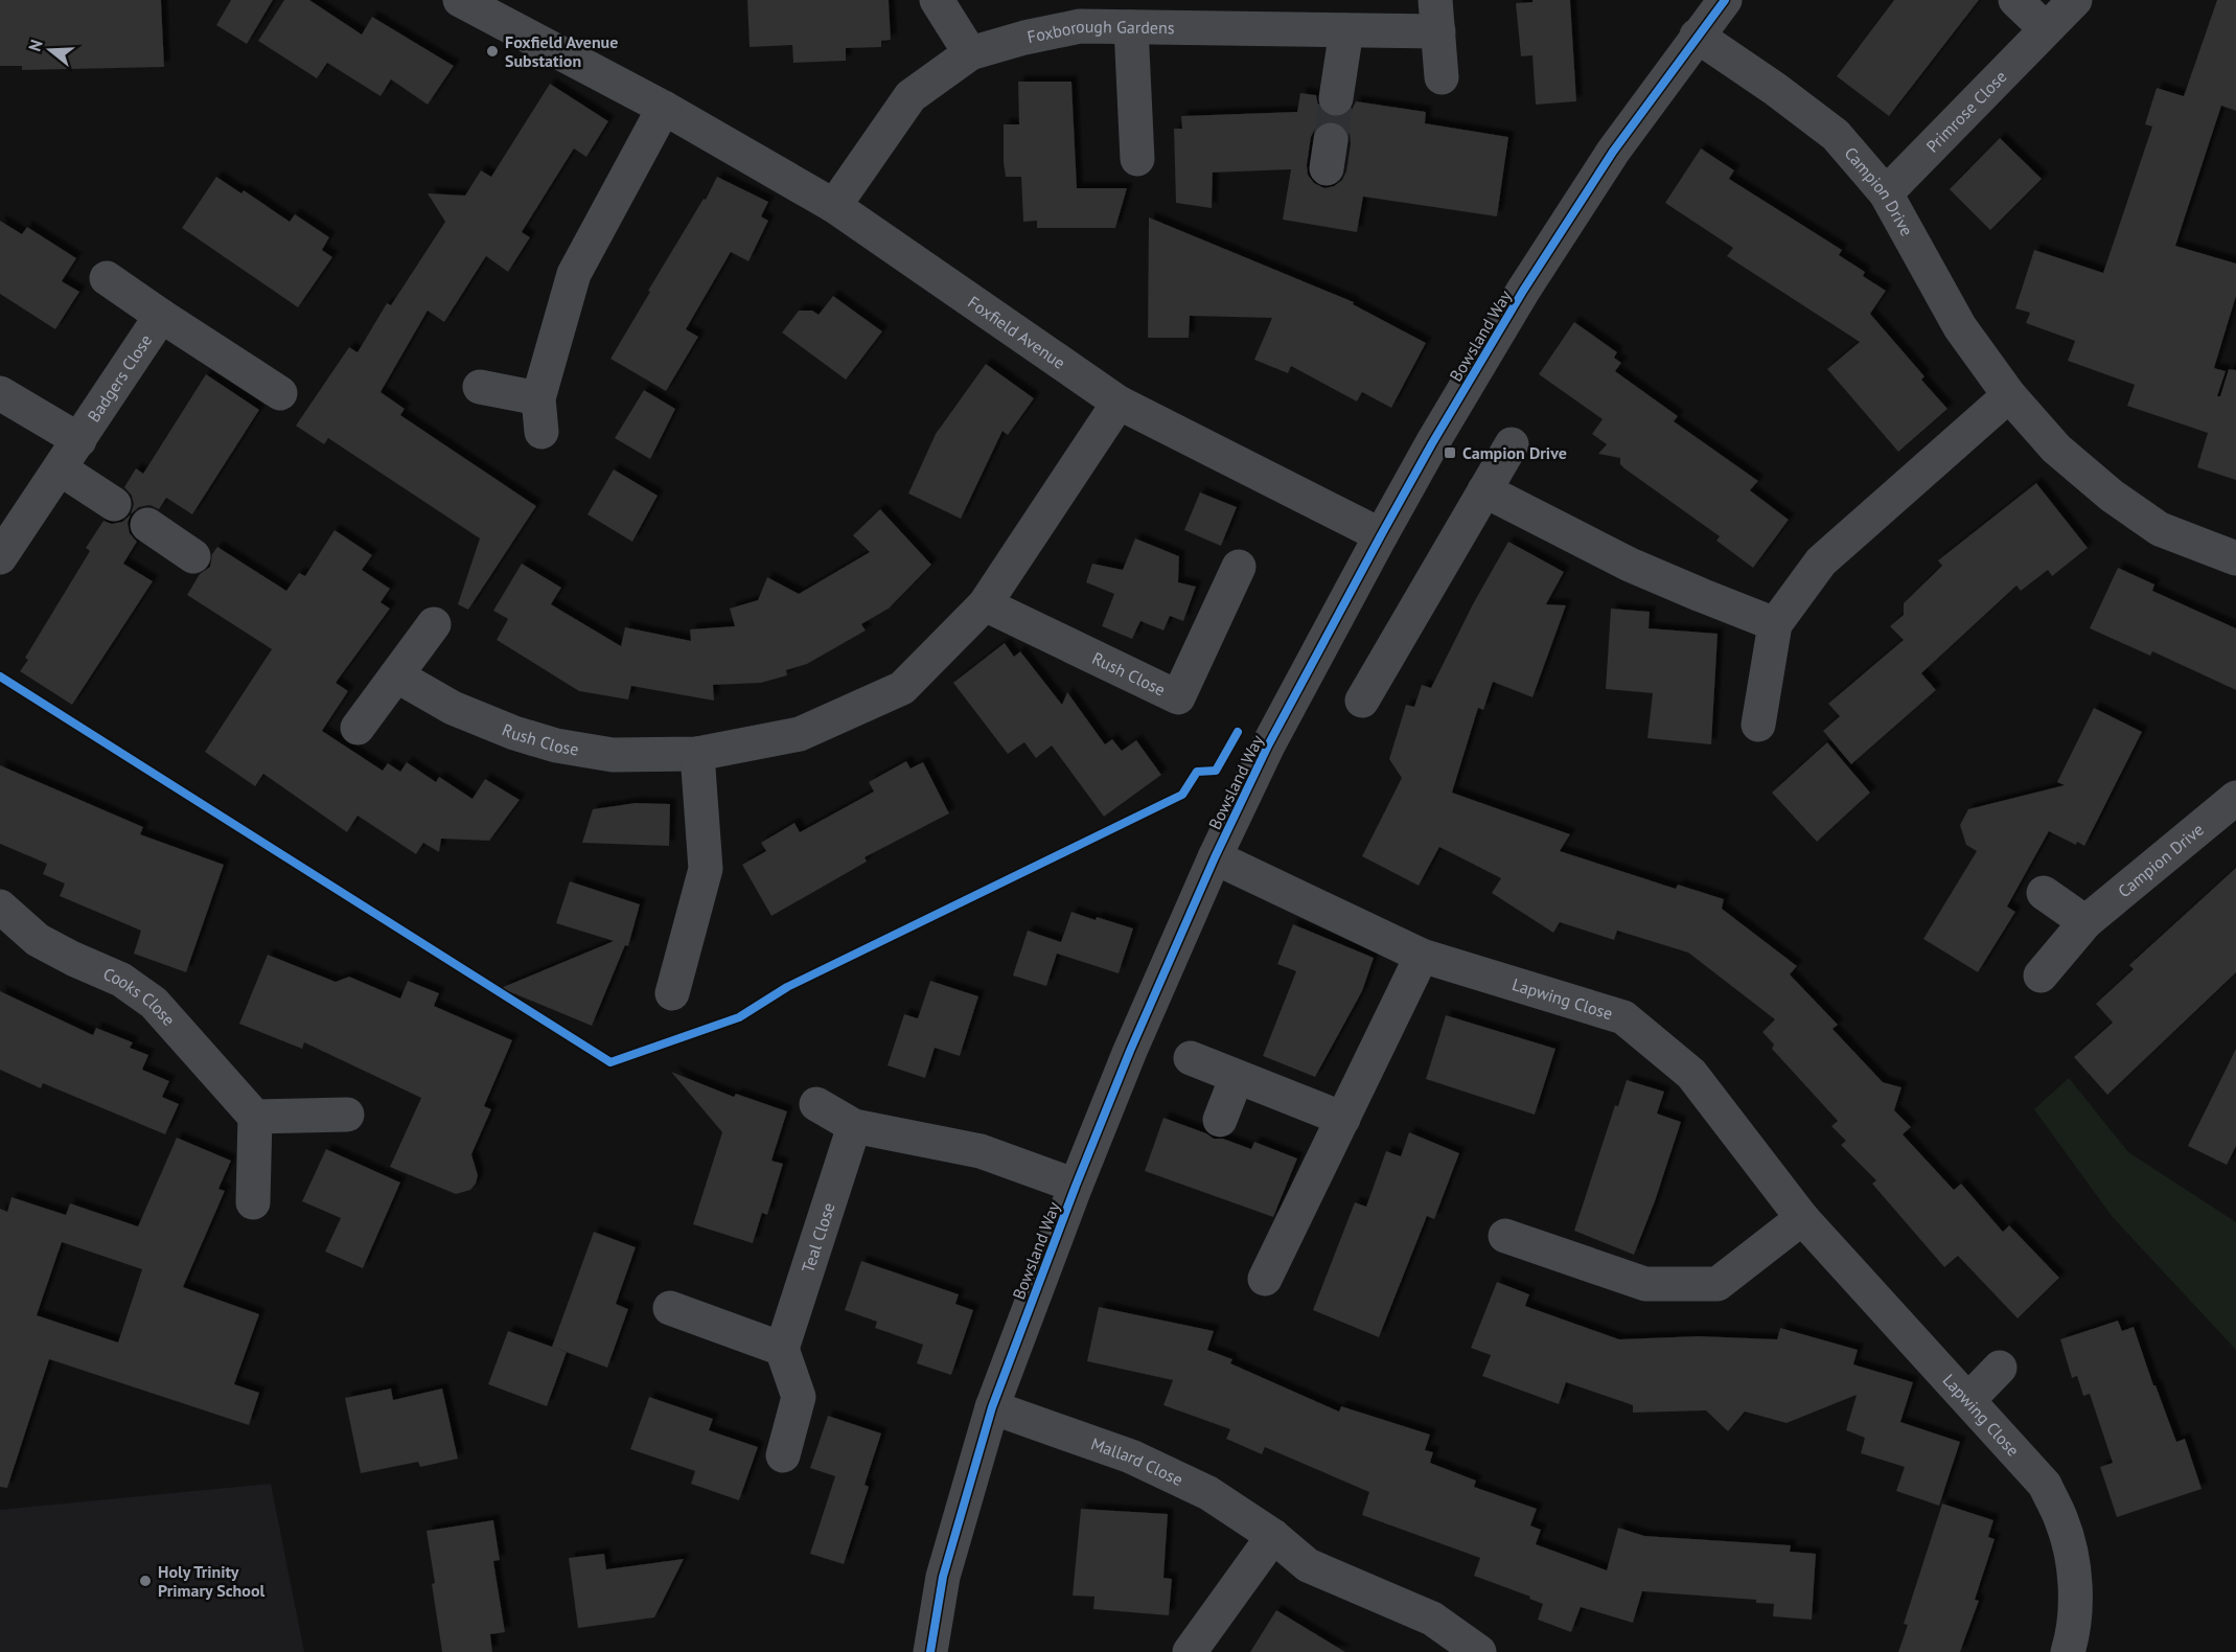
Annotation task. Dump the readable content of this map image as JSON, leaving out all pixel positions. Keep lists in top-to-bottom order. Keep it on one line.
{"streets":{"street":["Foxborough Gardens","Primrose Close","Campion Drive","Foxfield Avenue","Bowsland Way","Badgers Close","Rush Close","Lapwing Close","Cooks Close","Teal Close","Mallard Close"]},"crossings":[["Foxborough Gardens","Foxfield Avenue"],["Primrose Close","Campion Drive"],["Campion Drive","Bowsland Way"],["Foxfield Avenue","Bowsland Way"],["Foxfield Avenue","Rush Close"],["Bowsland Way","Lapwing Close"],["Bowsland Way","Mallard Close"]],"places":{"other":["Foxfield Avenue Substation","Holy Trinity Primary School"],"transit":["Campion Drive"]},"north":"left"}
